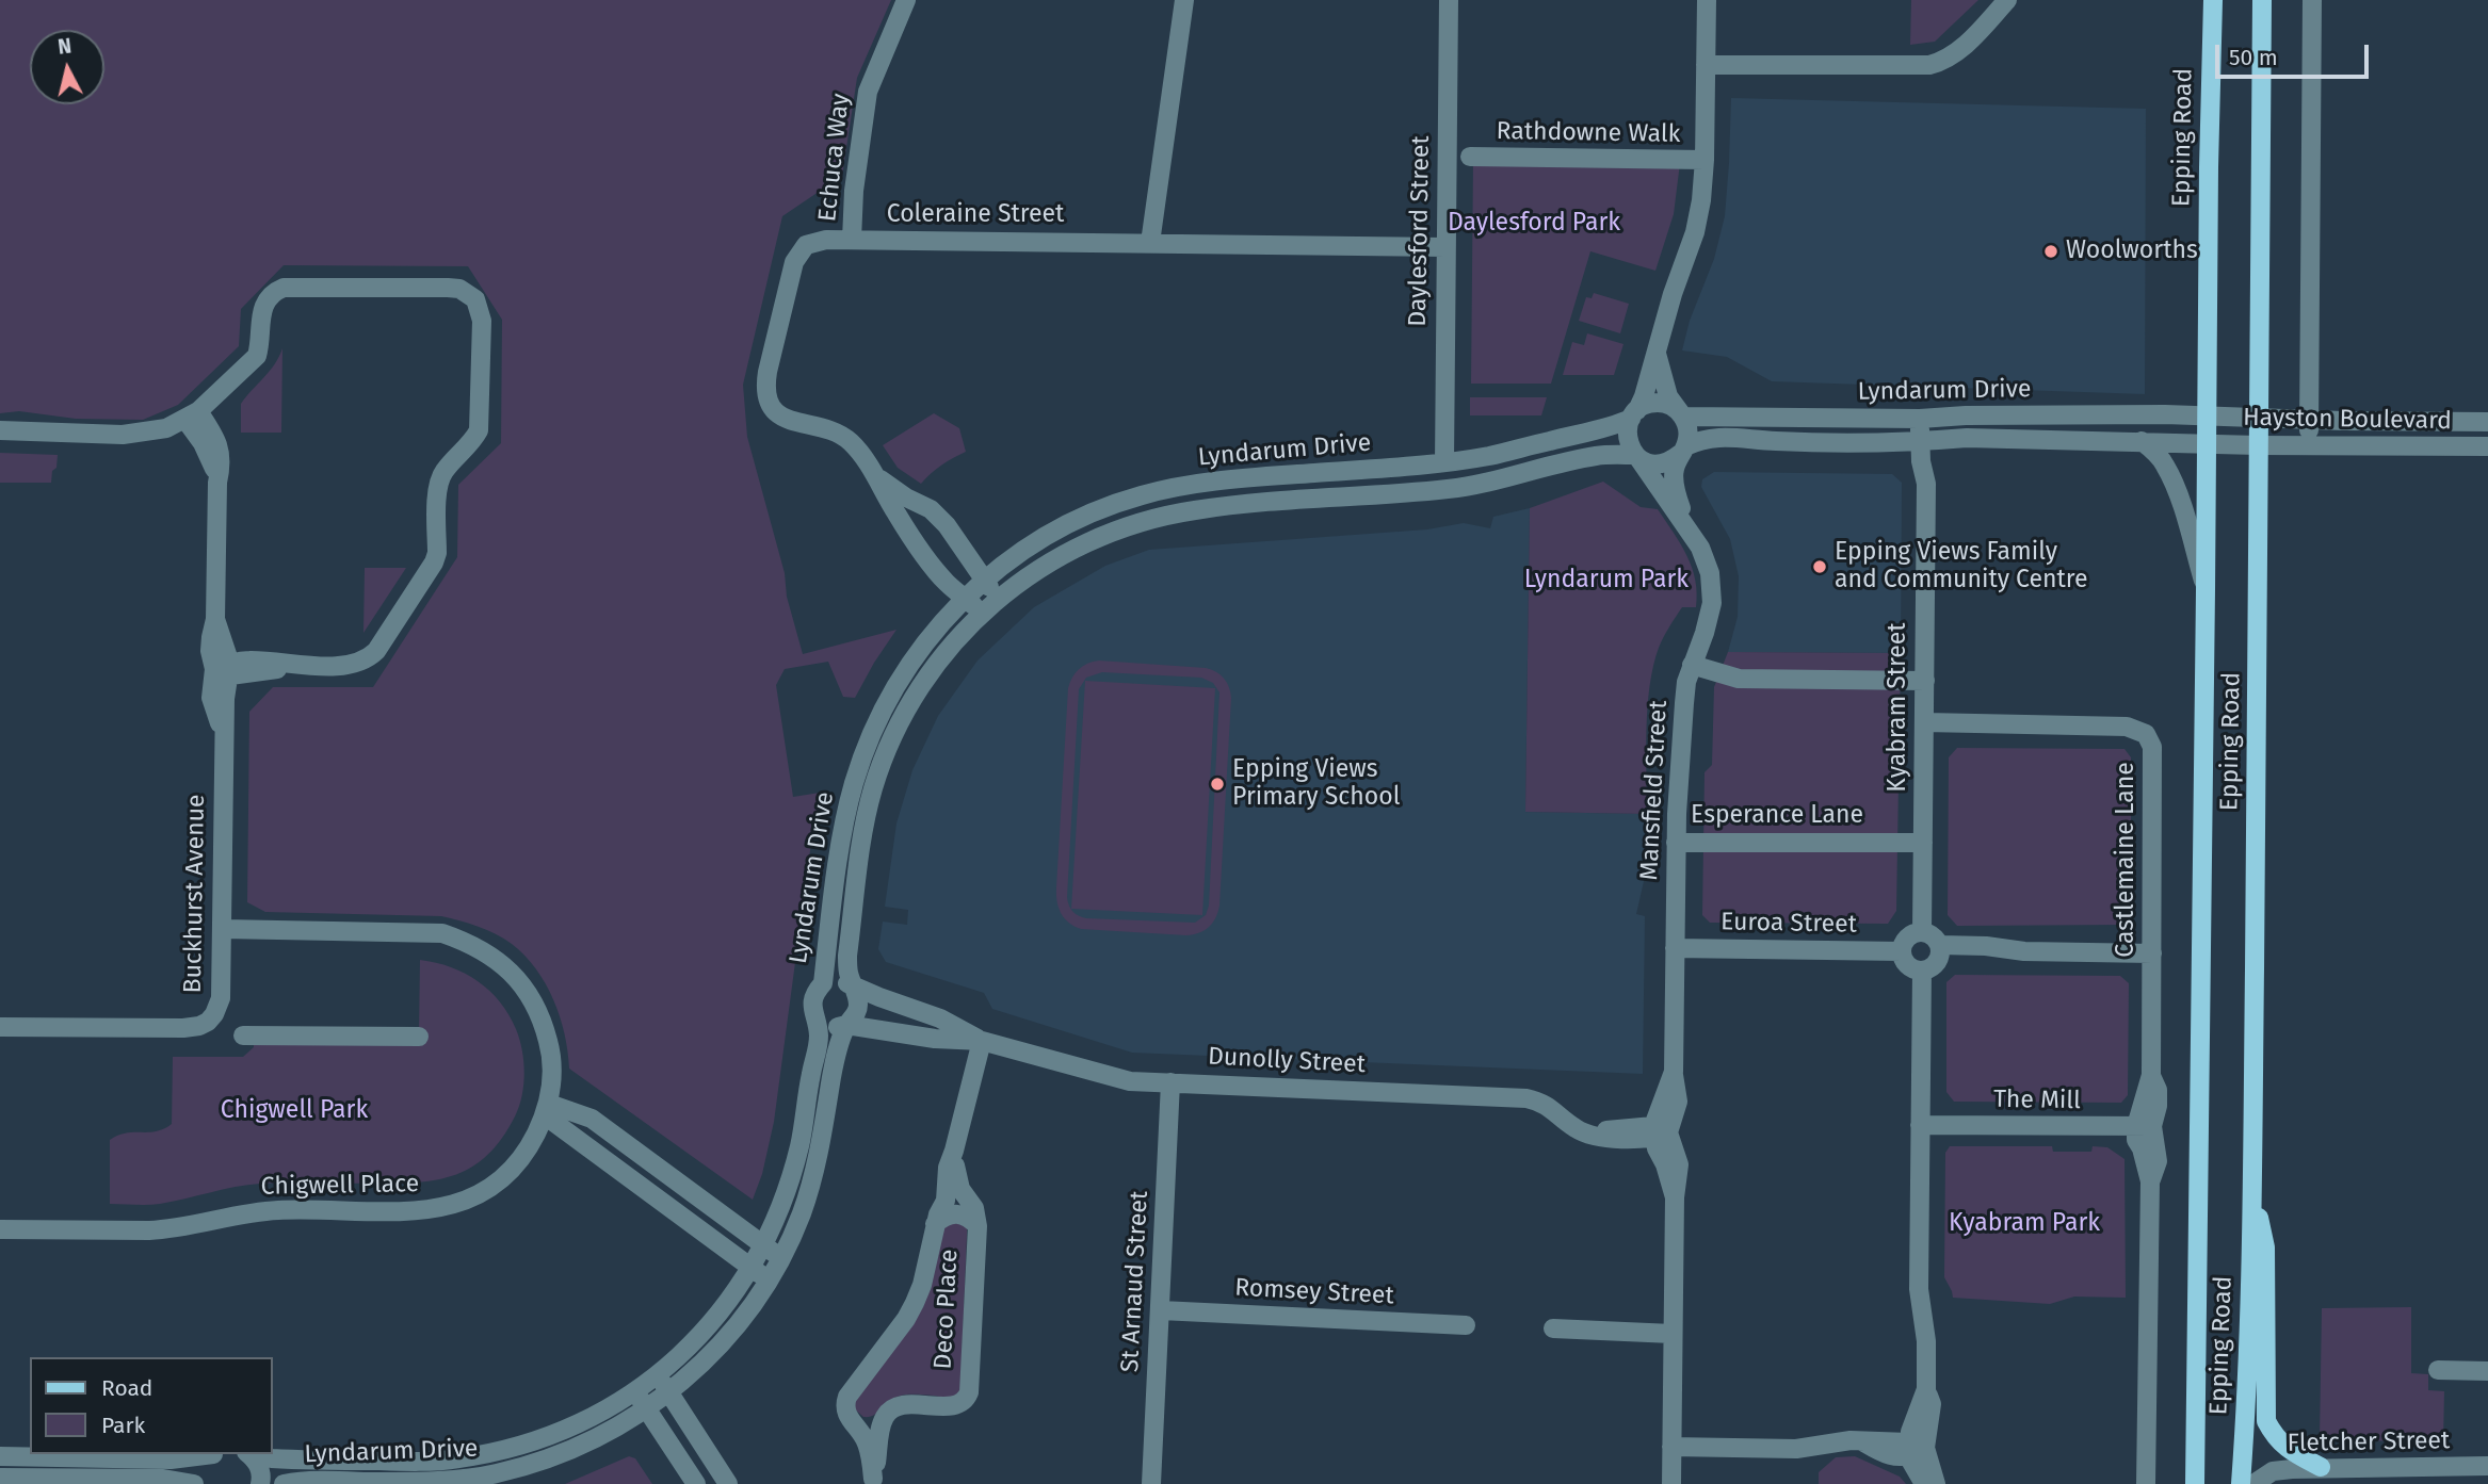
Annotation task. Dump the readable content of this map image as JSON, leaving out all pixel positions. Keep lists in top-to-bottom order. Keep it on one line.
{"streets":{"main road":["Epping Road"],"street":["Rathdowne Walk","Echuca Way","Coleraine Street","Daylesford Street","Lyndarum Drive","Hayston Boulevard","Kyabram Street","Mansfield Street","Esperance Lane","Castlemaine Lane","Buckhurst Avenue","Euroa Street","Dunolly Street","The Mill","Chigwell Place","St Arnaud Street","Romsey Street","Deco Place","Fletcher Street"]},"crossings":[["Epping Road","Lyndarum Drive"],["Epping Road","Hayston Boulevard"],["Echuca Way","Coleraine Street"],["Coleraine Street","Daylesford Street"],["Coleraine Street","Lyndarum Drive"],["Daylesford Street","Lyndarum Drive"],["Lyndarum Drive","Hayston Boulevard"],["Lyndarum Drive","Kyabram Street"],["Lyndarum Drive","Mansfield Street"],["Lyndarum Drive","Dunolly Street"],["Kyabram Street","Esperance Lane"],["Kyabram Street","Castlemaine Lane"],["Kyabram Street","Euroa Street"],["Mansfield Street","Esperance Lane"],["Mansfield Street","Euroa Street"],["Mansfield Street","Dunolly Street"],["Castlemaine Lane","The Mill"],["Buckhurst Avenue","Chigwell Place"],["Dunolly Street","St Arnaud Street"],["Dunolly Street","Deco Place"],["St Arnaud Street","Romsey Street"]],"parks":["Daylesford Park","Lyndarum Park","Chigwell Park","Kyabram Park"],"places":["Woolworths","Epping Views Family and Community Centre","Epping Views Primary School"],"legend":["Road","Park"],"scale_bar":"50 m","north":"top"}
